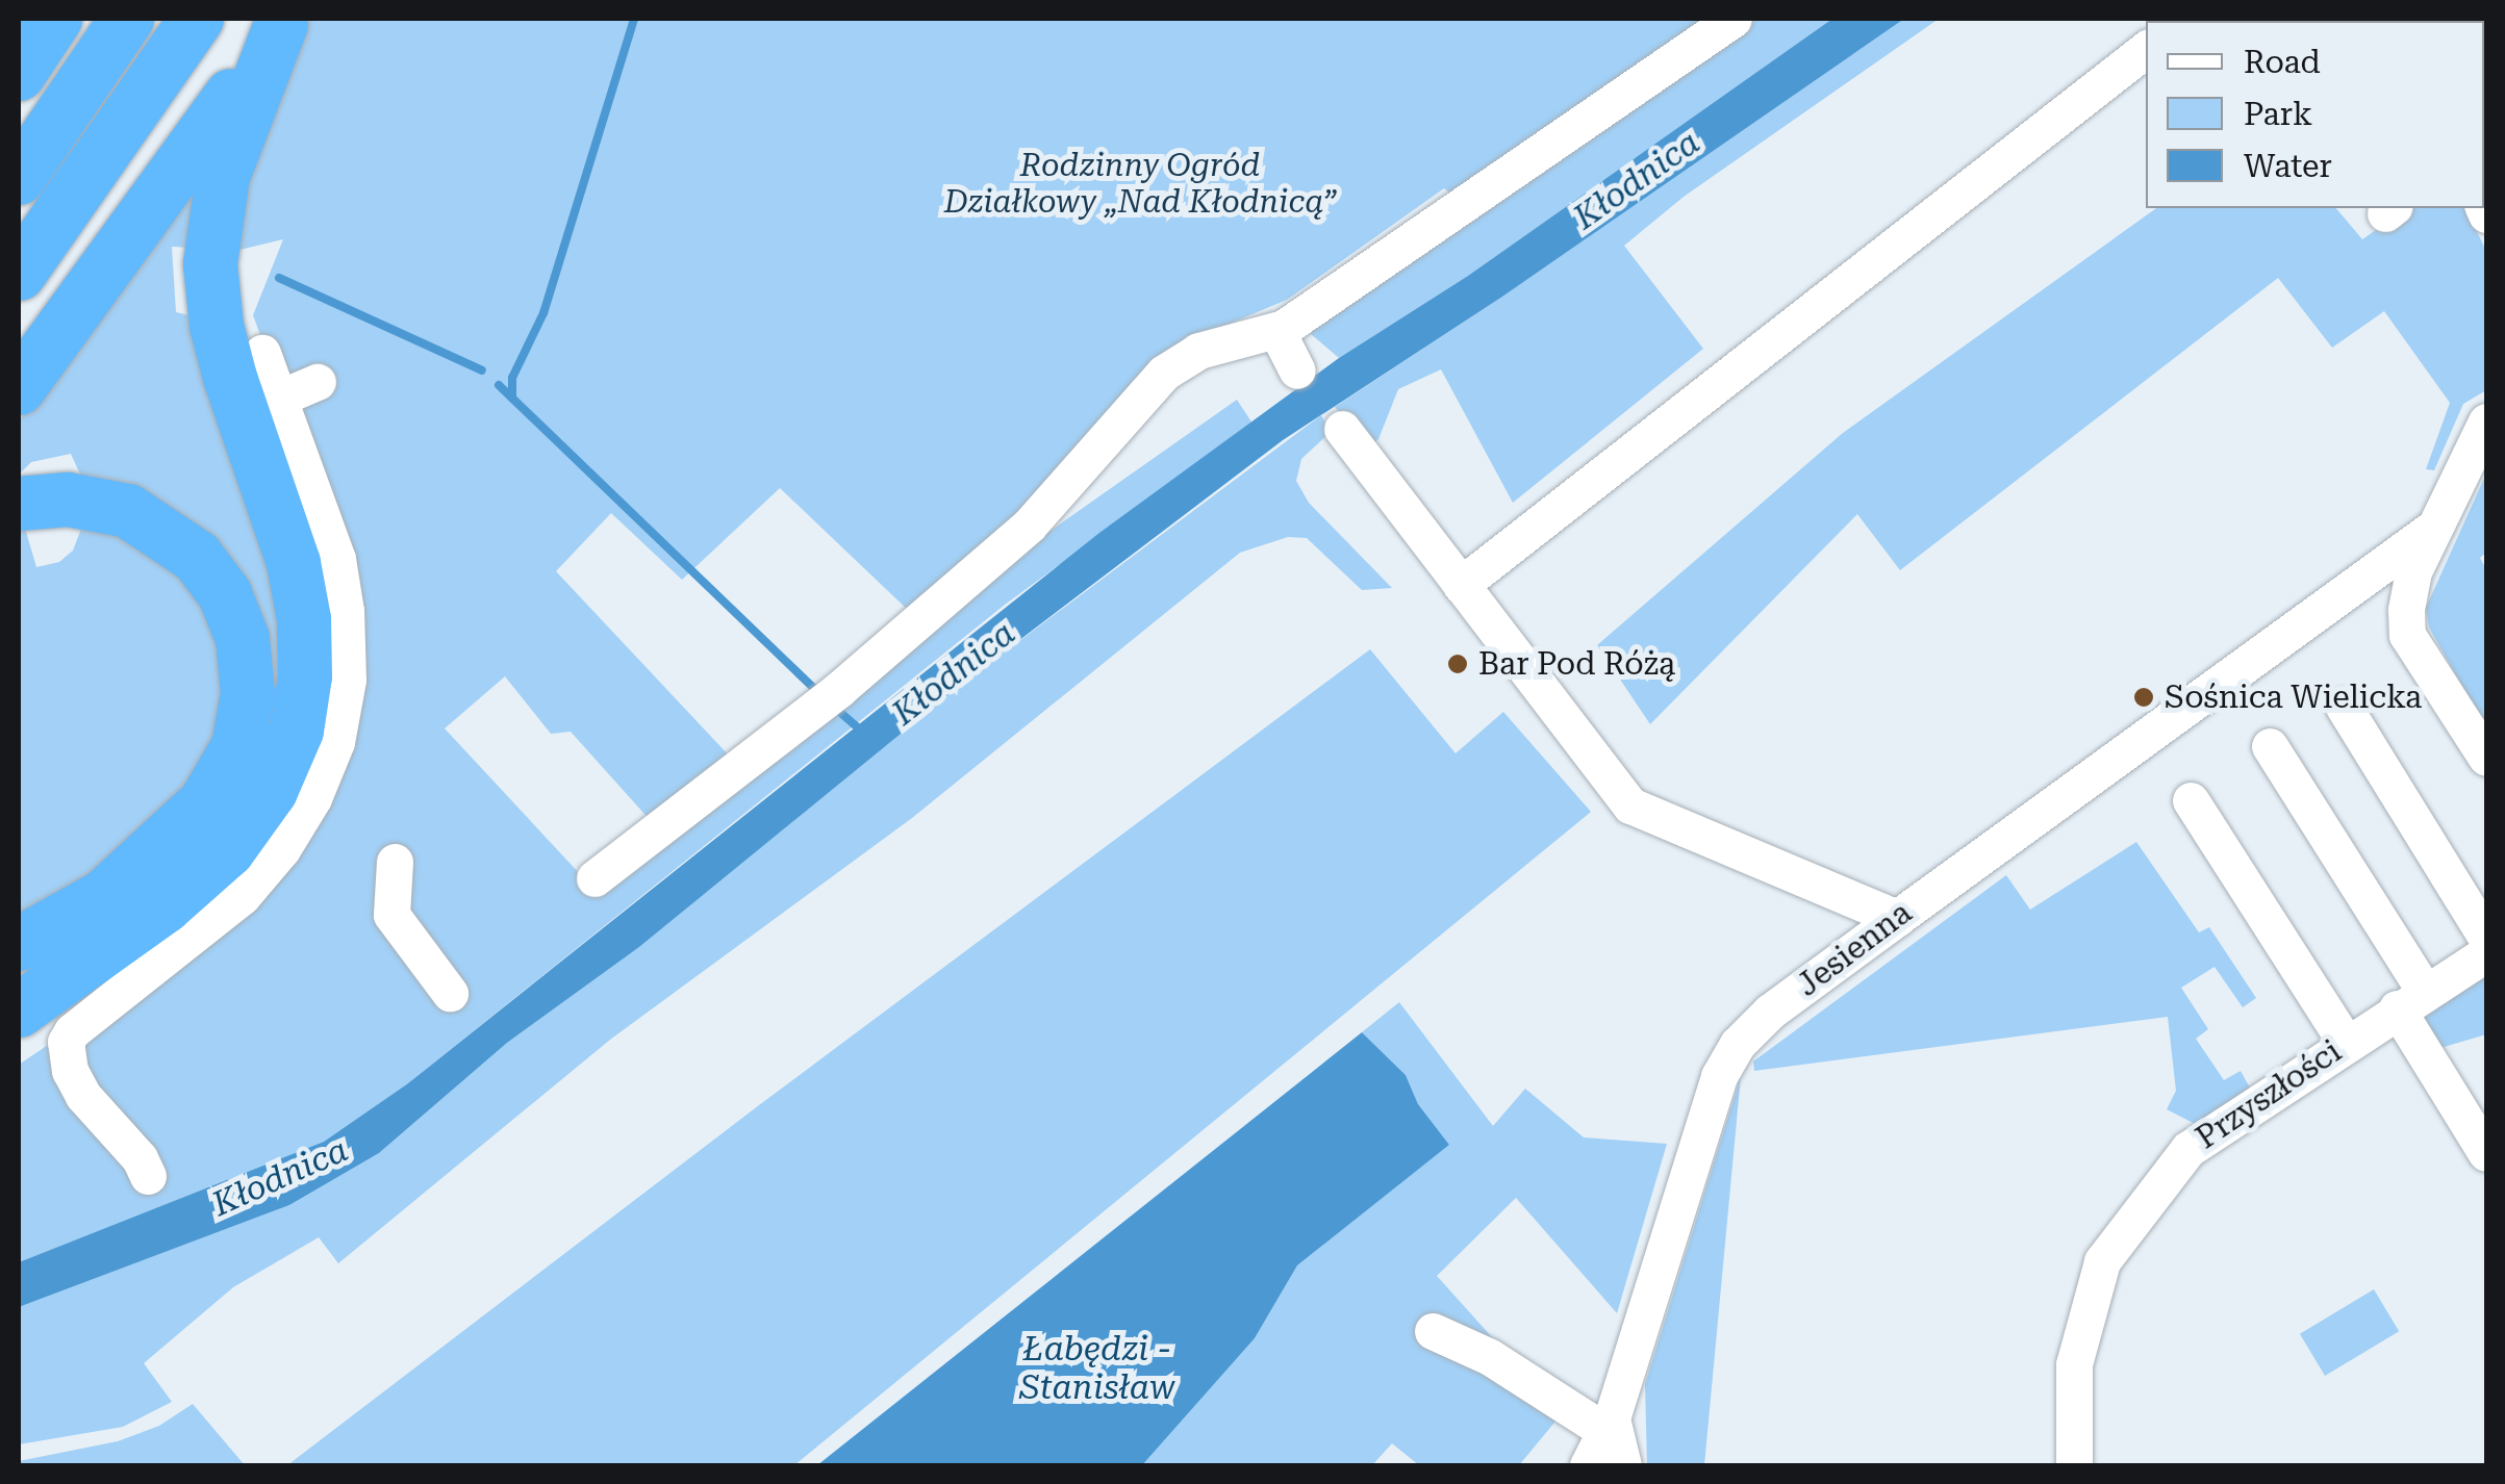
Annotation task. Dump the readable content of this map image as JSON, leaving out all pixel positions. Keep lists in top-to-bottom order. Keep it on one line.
{"streets":{"street":["Jesienna","Przyszłości"]},"water":["Kłodnica","Łabędzi - Stanisław"],"parks":["Rodzinny Ogród Działkowy „Nad Kłodnicą”"],"places":["Bar Pod Różą","Sośnica Wielicka"],"legend":["Road","Park","Water"]}
